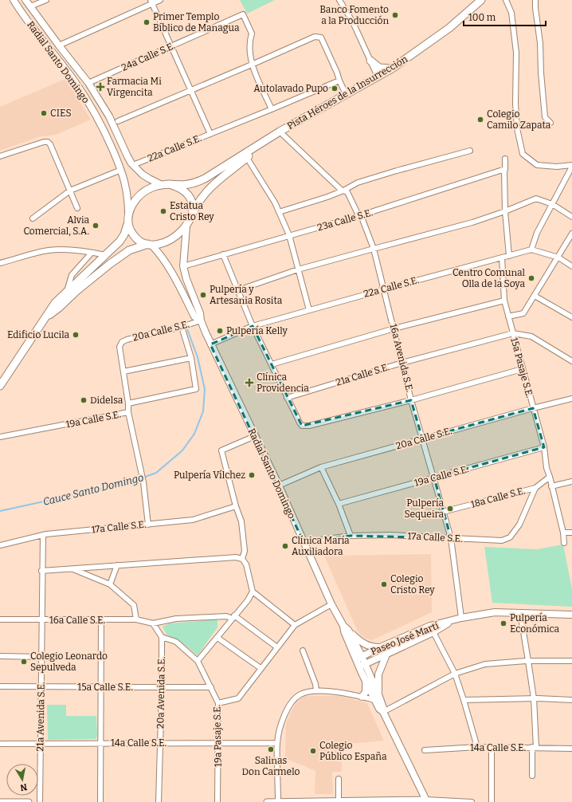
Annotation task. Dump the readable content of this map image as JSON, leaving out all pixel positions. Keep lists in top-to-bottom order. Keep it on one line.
{"streets":{"main road":["Radial Santo Domingo","Pista Héroes de la Insurrección","Paseo José Martí"],"street":["24a Calle S.E.","22a Calle S.E.","23a Calle S.E.","20a Calle S.E.","16a Avenida S.E.","15a Pasaje S.E.","21a Calle S.E.","19a Calle S.E.","18a Calle S.E.","17a Calle S.E.","16a Calle S.E.","15a Calle S.E.","20a Avenida S.E.","21a Avenida S.E.","19a Pasaje S.E.","14a Calle S.E."]},"crossings":[["24a Calle S.E.","Radial Santo Domingo"],["Radial Santo Domingo","Pista Héroes de la Insurrección"],["Radial Santo Domingo","22a Calle S.E."],["Radial Santo Domingo","23a Calle S.E."],["Radial Santo Domingo","20a Calle S.E."],["Radial Santo Domingo","17a Calle S.E."],["Radial Santo Domingo","Paseo José Martí"],["Pista Héroes de la Insurrección","16a Avenida S.E."],["22a Calle S.E.","16a Avenida S.E."],["22a Calle S.E.","15a Pasaje S.E."],["23a Calle S.E.","16a Avenida S.E."],["20a Calle S.E.","16a Avenida S.E."],["20a Calle S.E.","15a Pasaje S.E."],["16a Avenida S.E.","21a Calle S.E."],["16a Avenida S.E.","19a Calle S.E."],["16a Avenida S.E.","18a Calle S.E."],["16a Avenida S.E.","17a Calle S.E."],["16a Avenida S.E.","Paseo José Martí"],["15a Pasaje S.E.","21a Calle S.E."],["15a Pasaje S.E.","19a Calle S.E."],["15a Pasaje S.E.","18a Calle S.E."],["18a Calle S.E.","17a Calle S.E."],["17a Calle S.E.","21a Avenida S.E."],["16a Calle S.E.","21a Avenida S.E."],["15a Calle S.E.","20a Avenida S.E."],["15a Calle S.E.","21a Avenida S.E."],["15a Calle S.E.","19a Pasaje S.E."],["20a Avenida S.E.","19a Pasaje S.E."],["20a Avenida S.E.","14a Calle S.E."],["21a Avenida S.E.","14a Calle S.E."],["19a Pasaje S.E.","14a Calle S.E."]],"water":["Cauce Santo Domingo"],"places":{"other":["Banco Fomento a la Producción","Primer Templo Bíblico de Managua","Autolavado Pupo","CIES","Colegio Camilo Zapata","Estatua Cristo Rey","Alvia Comercial, S.A.","Centro Comunal Olla de la Soya","Pulpería y Artesania Rosita","Pulpería Kelly","Edificio Lucila","Didelsa","Pulpería Vílchez","Pulpería Sequeira","Clínica María Auxiliadora","Colegio Cristo Rey","Pulpería Económica","Colegio Leonardo Sepulveda","Salinas Don Carmelo","Colegio Público España"],"health":["Farmacia Mi Virgencita","Clínica Providencia"]},"scale_bar":"100 m","north":"bottom"}
